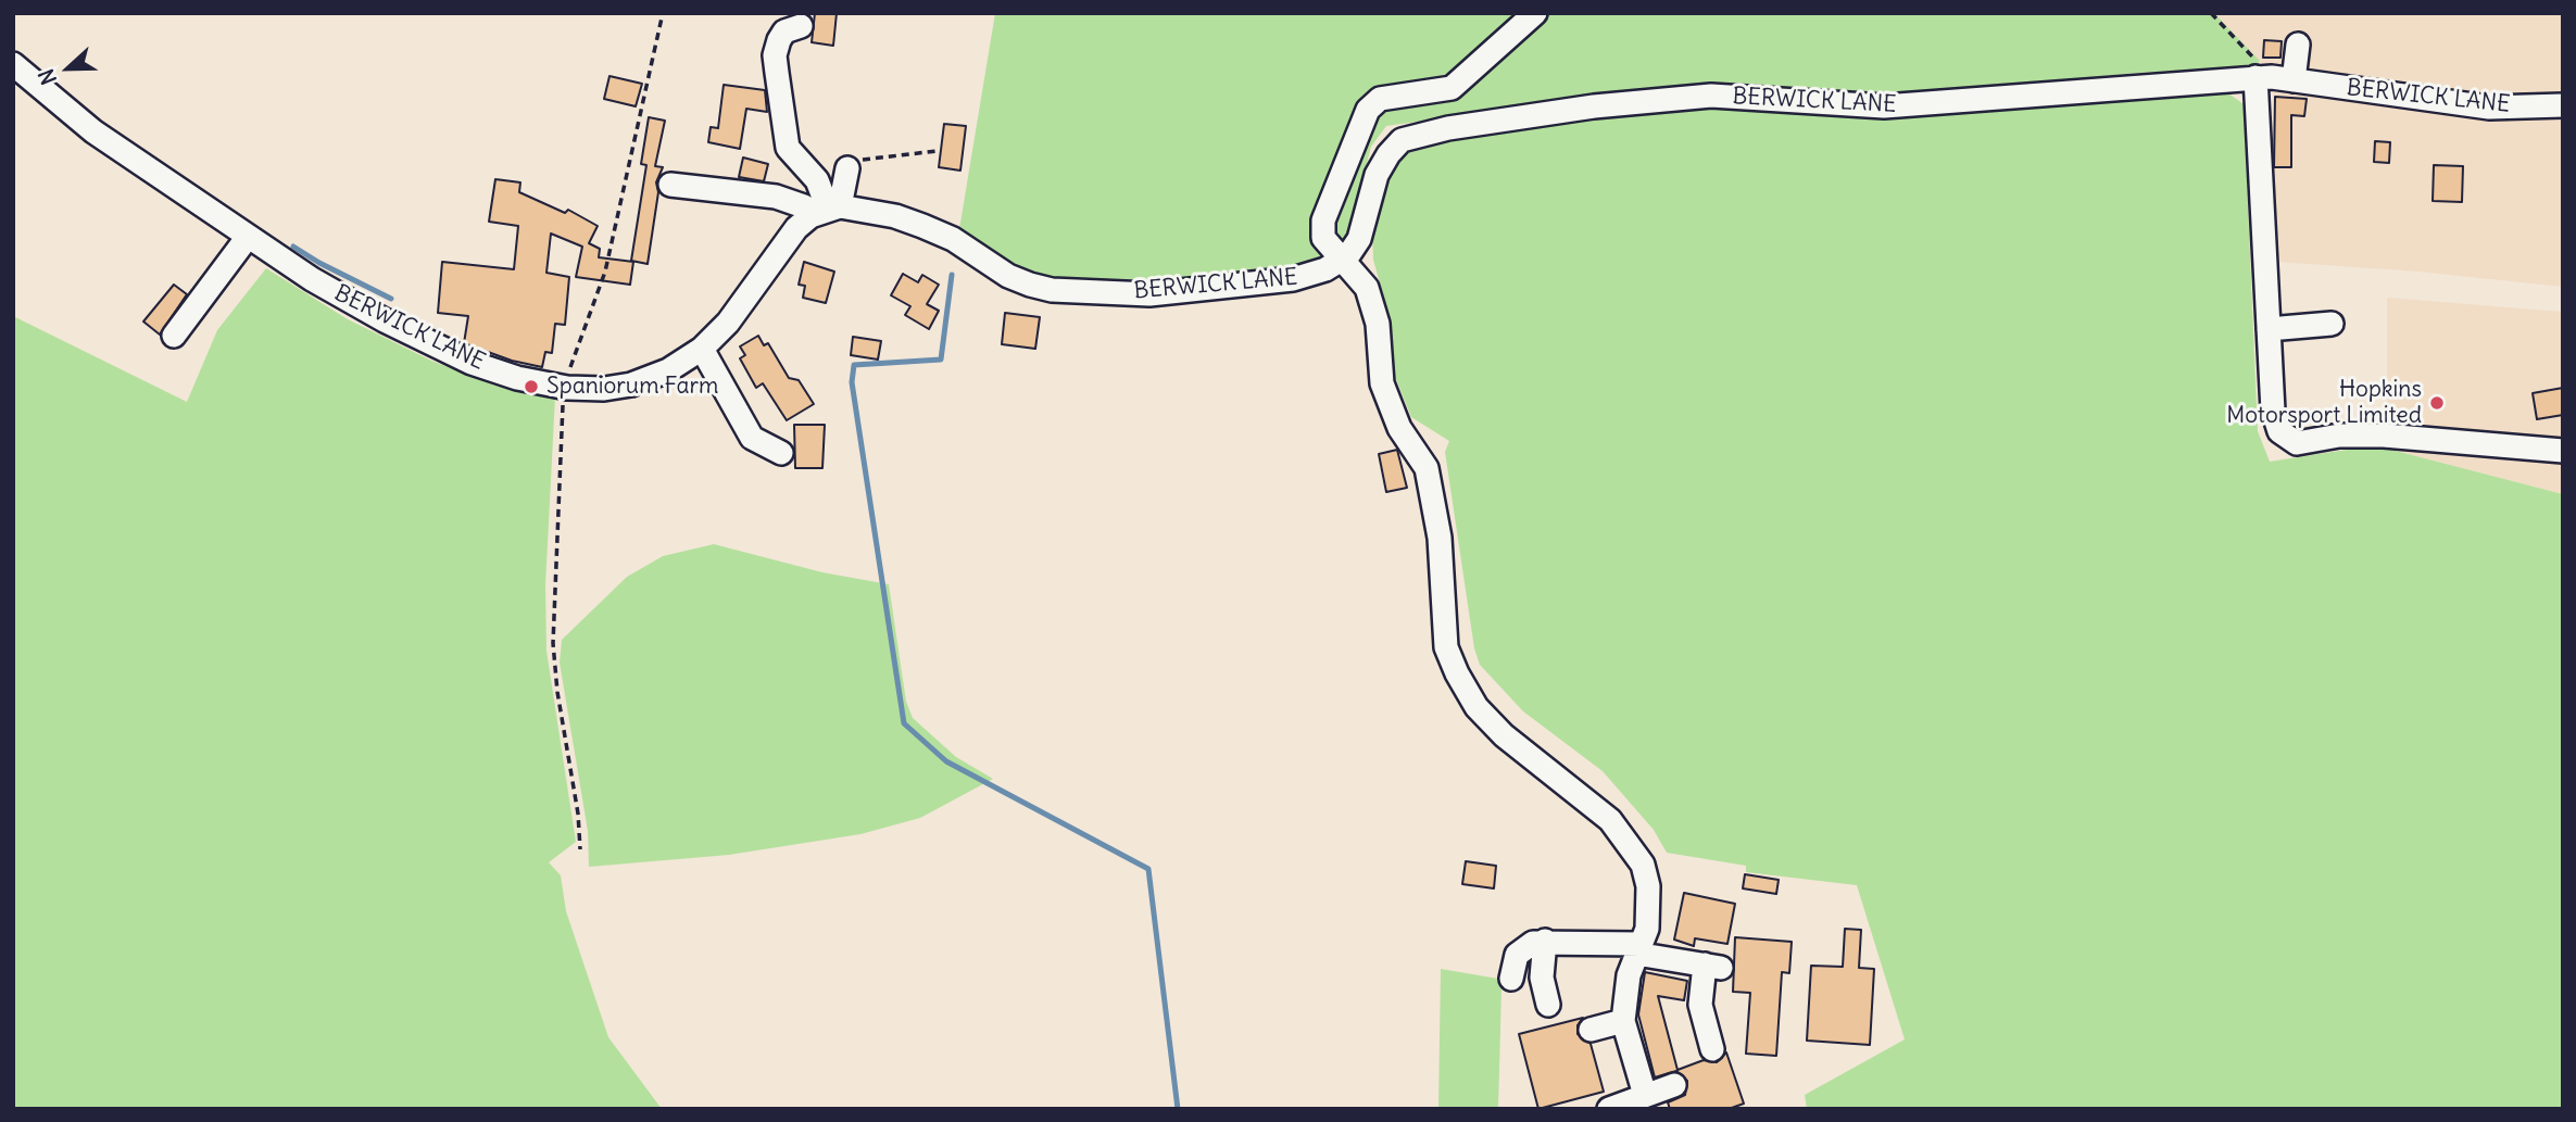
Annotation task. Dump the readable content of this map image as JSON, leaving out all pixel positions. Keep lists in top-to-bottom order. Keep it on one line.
{"streets":{"street":["BERWICK LANE"]},"places":["Spaniorum Farm","Hopkins Motorsport Limited"],"north":"left"}
